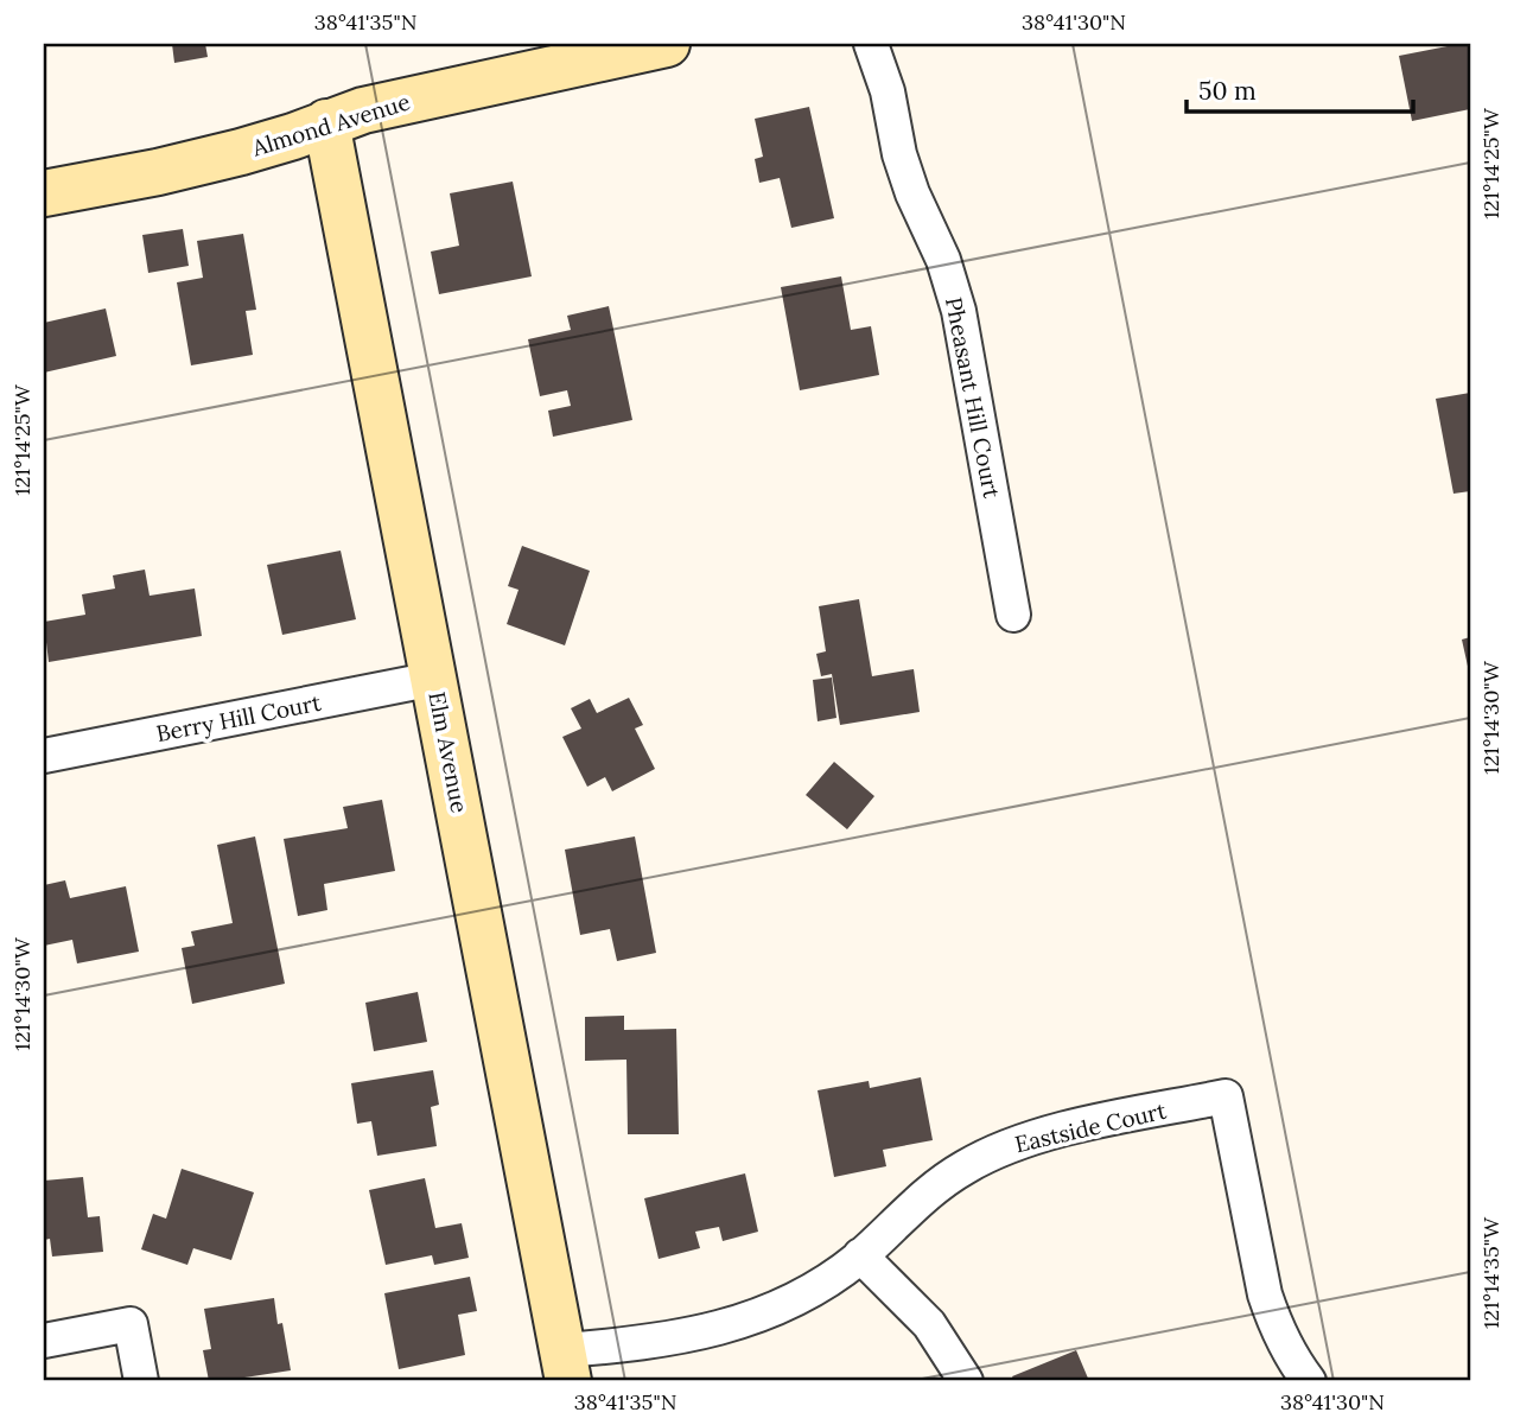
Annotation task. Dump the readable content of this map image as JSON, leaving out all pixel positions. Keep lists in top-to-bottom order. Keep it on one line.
{"streets":{"street":["Almond Avenue","Pheasant Hill Court","Berry Hill Court","Elm Avenue","Eastside Court"]},"crossings":[["Almond Avenue","Elm Avenue"],["Berry Hill Court","Elm Avenue"],["Elm Avenue","Eastside Court"]],"scale_bar":"50 m","coordinates":["38°41'35\"N","38°41'30\"N","121°14'25\"W","121°14'30\"W","121°14'35\"W"]}
